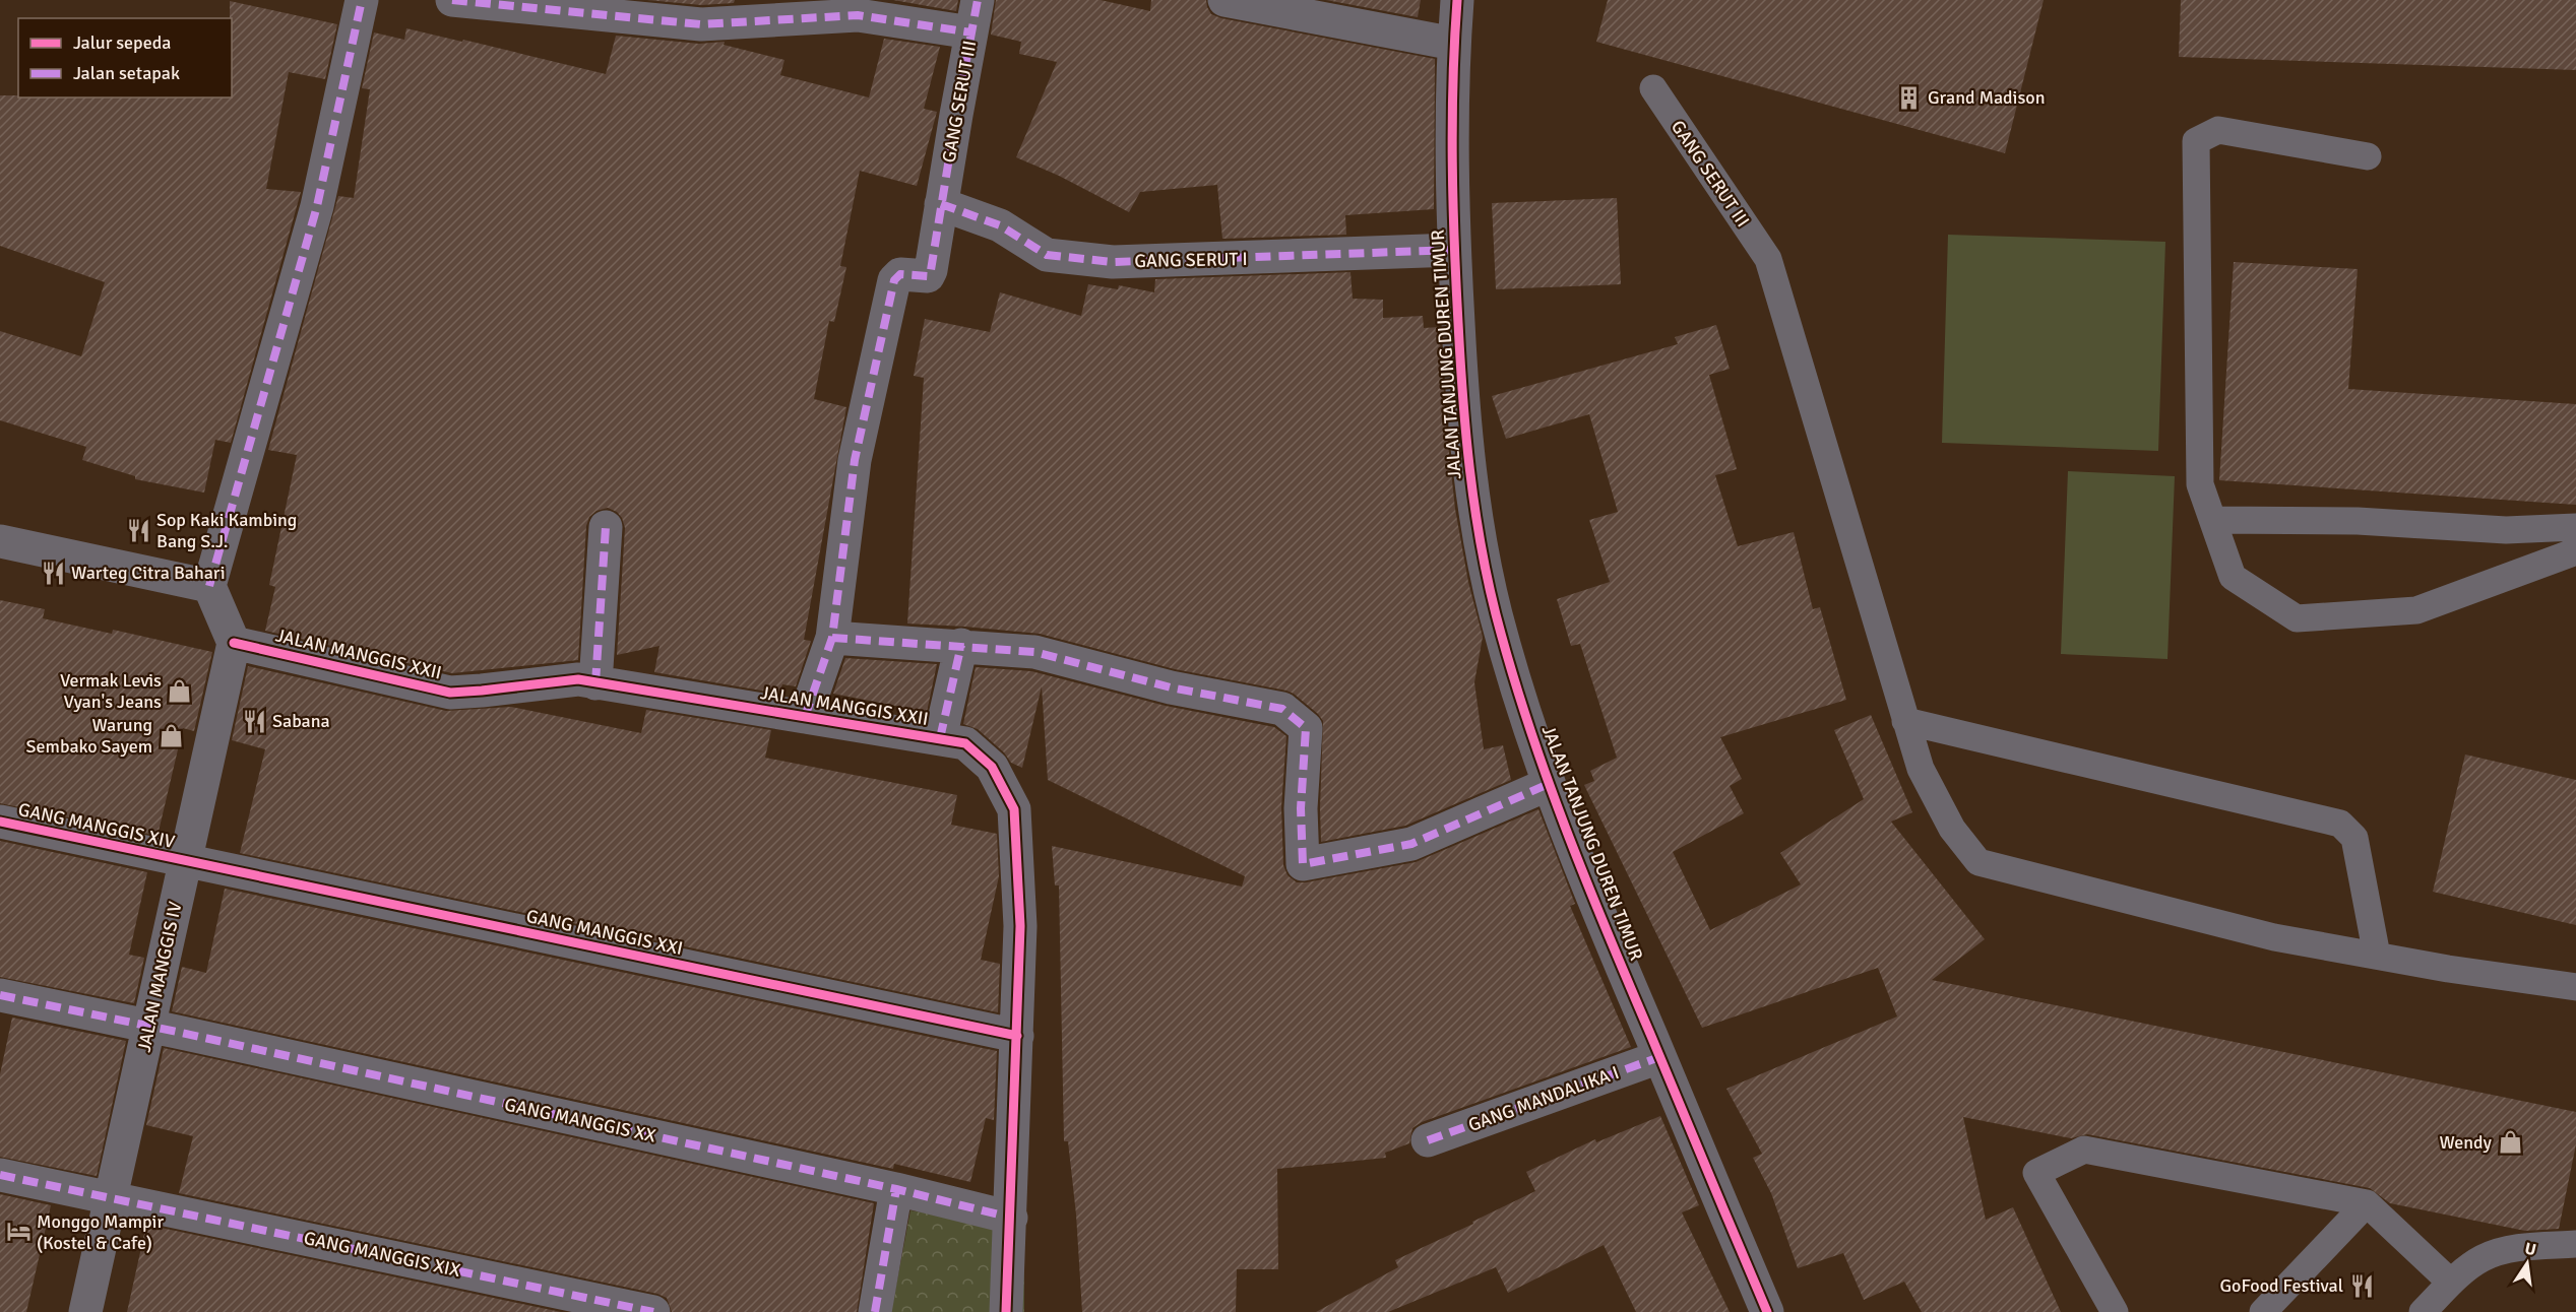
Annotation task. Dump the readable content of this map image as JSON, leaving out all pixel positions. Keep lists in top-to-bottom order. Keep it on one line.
{"streets":{"street":["GANG SERUT III","GANG SERUT I","JALAN TANJUNG DUREN TIMUR","JALAN MANGGIS XXII","GANG MANGGIS XIV","GANG MANGGIS XXI","JALAN MANGGIS IV","GANG MANDALIKA I","GANG MANGGIS XX","GANG MANGGIS XIX"]},"crossings":[["GANG SERUT III","GANG SERUT I"],["GANG SERUT I","JALAN TANJUNG DUREN TIMUR"],["JALAN TANJUNG DUREN TIMUR","GANG MANDALIKA I"],["JALAN MANGGIS XXII","GANG MANGGIS XXI"],["JALAN MANGGIS XXII","JALAN MANGGIS IV"],["JALAN MANGGIS XXII","GANG MANGGIS XX"],["GANG MANGGIS XIV","GANG MANGGIS XXI"],["GANG MANGGIS XIV","JALAN MANGGIS IV"],["GANG MANGGIS XXI","JALAN MANGGIS IV"],["JALAN MANGGIS IV","GANG MANGGIS XX"],["JALAN MANGGIS IV","GANG MANGGIS XIX"]],"places":{"building":["Grand Madison"],"restaurant":["Sop Kaki Kambing Bang S.J.","Warteg Citra Bahari","Sabana","GoFood Festival"],"shop":["Vermak Levis Vyan's Jeans","Warung Sembako Sayem","Wendy"],"hotel":["Monggo Mampir (Kostel & Cafe)"]},"legend":["Jalur sepeda","Jalan setapak"],"north":"top"}
